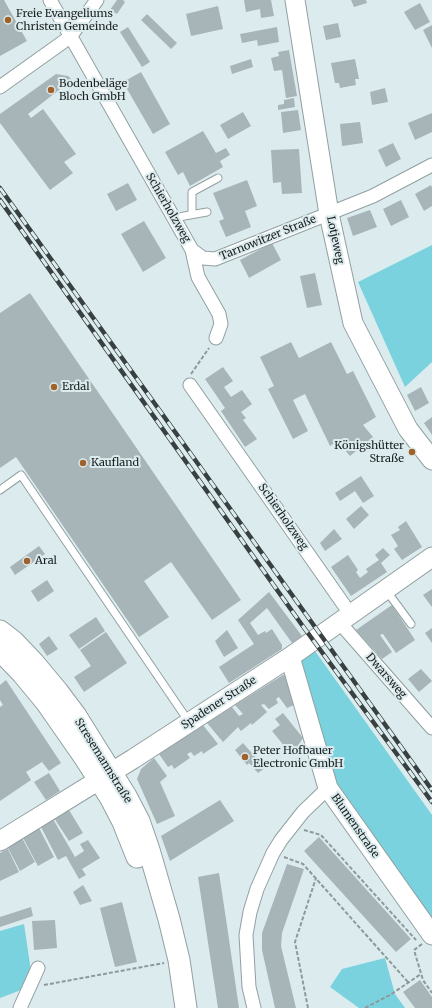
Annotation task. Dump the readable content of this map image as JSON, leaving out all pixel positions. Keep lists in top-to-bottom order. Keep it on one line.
{"streets":{"main road":["Stresemannstraße"],"street":["Schierholzweg","Tarnowitzer Straße","Lotjeweg","Dwarsweg","Spadener Straße","Blumenstraße"]},"crossings":[["Schierholzweg","Tarnowitzer Straße"],["Schierholzweg","Dwarsweg"],["Schierholzweg","Spadener Straße"],["Tarnowitzer Straße","Lotjeweg"],["Dwarsweg","Spadener Straße"],["Spadener Straße","Stresemannstraße"],["Spadener Straße","Blumenstraße"]],"places":["Freie Evangeliums Christen Gemeinde","Bodenbeläge Bloch GmbH","Erdal","Königshütter Straße","Kaufland","Aral","Peter Hofbauer Electronic GmbH"]}
